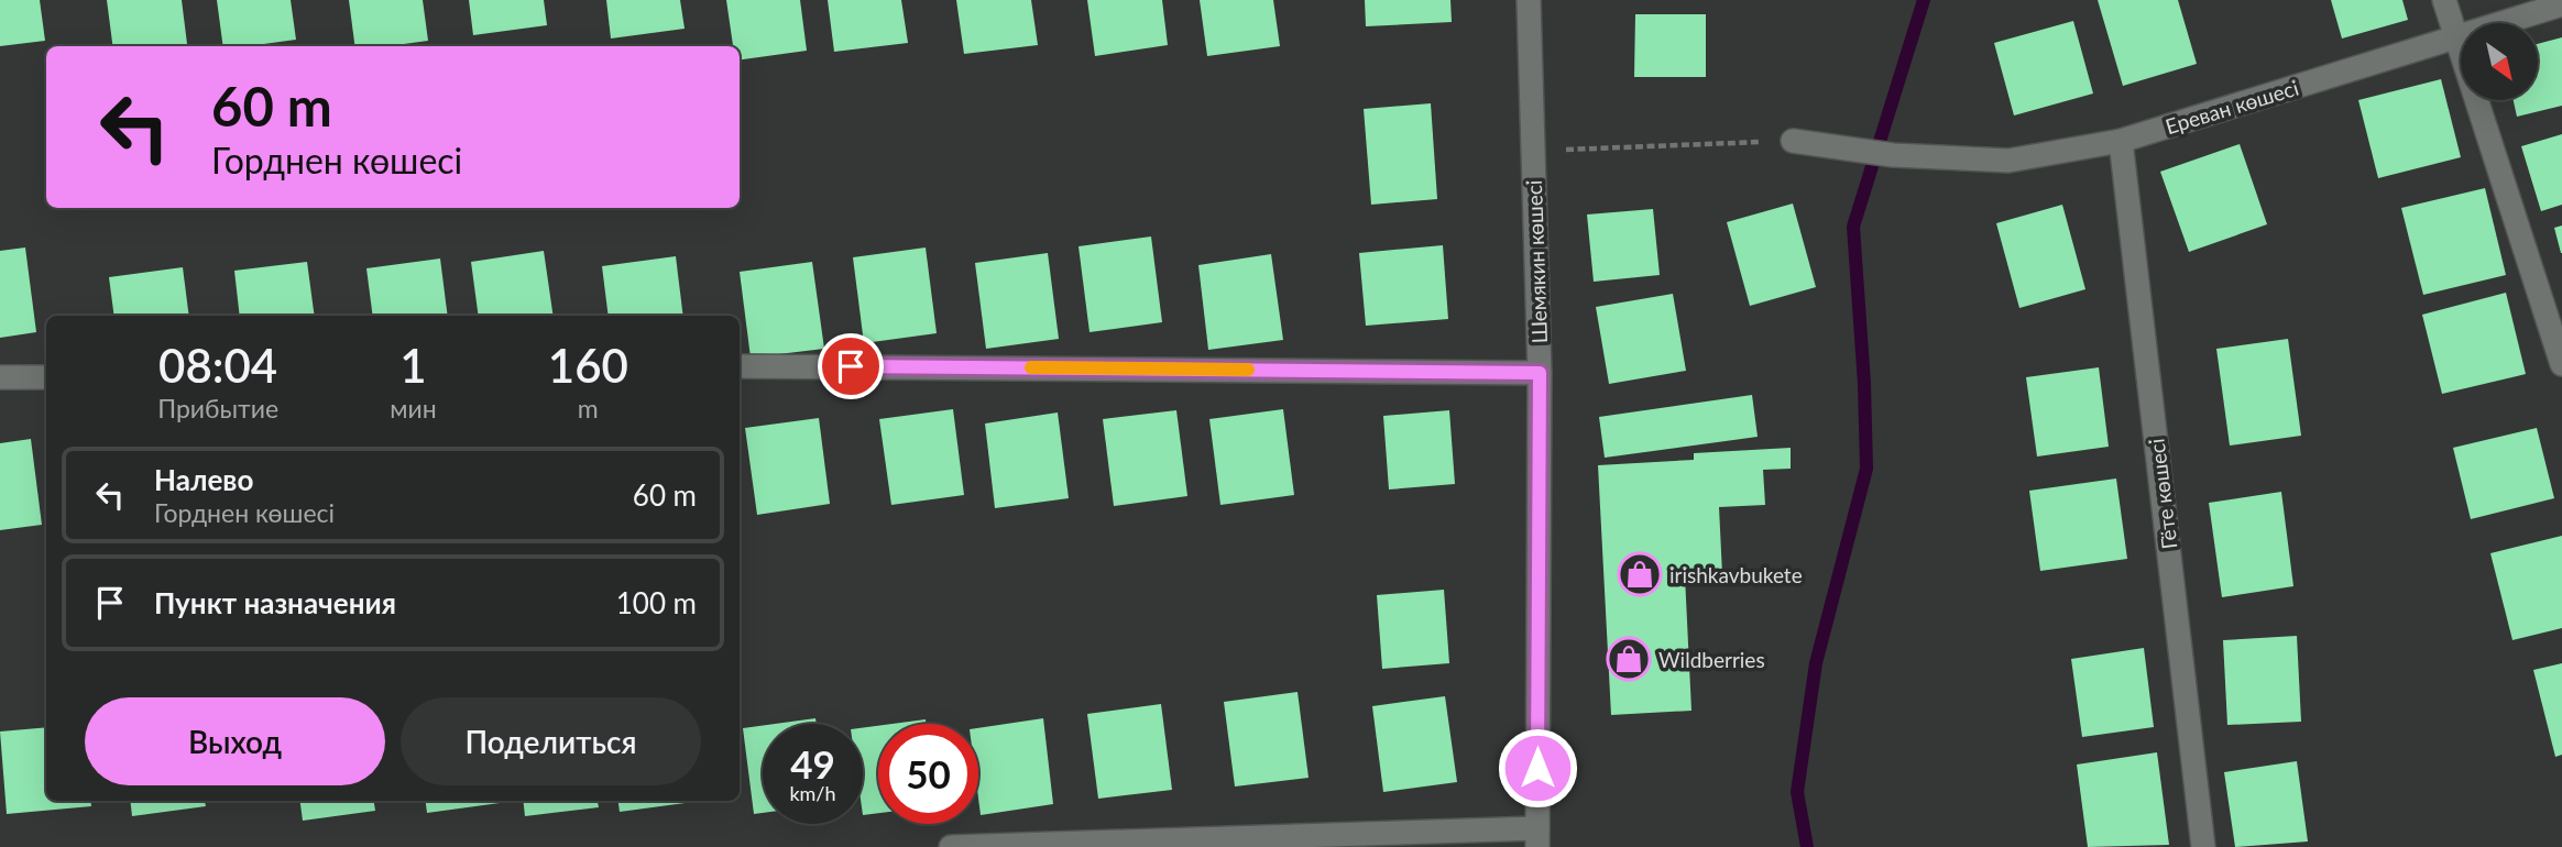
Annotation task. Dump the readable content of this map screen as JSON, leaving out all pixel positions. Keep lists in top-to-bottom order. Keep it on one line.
{"streets":{"street":["Ереван көшесі","Шемякин көшесі","Гёте көшесі"]},"crossings":[["Ереван көшесі","Гёте көшесі"]],"places":{"shop":["irishkavbukete","Wildberries"]},"north":"bottom right","page":{"turn":["60 m","Горднен көшесі"],"eta":["08:04","Прибытие","1","мин","160","m"],"list":[{"name":"Налево","note":"Горднен көшесі","value":"60 m"},{"name":"Пункт назначения","value":"100 m"}],"buttons":["Выход","Поделиться"],"speed":"49 km/h","limit":"50"}}
